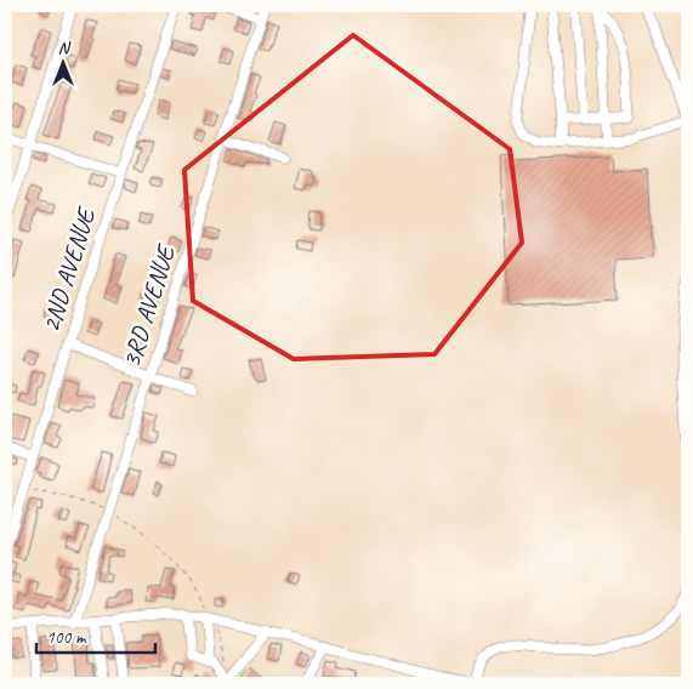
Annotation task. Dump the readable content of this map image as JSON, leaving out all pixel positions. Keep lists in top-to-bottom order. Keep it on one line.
{"streets":{"street":["2ND AVENUE","3RD AVENUE"]},"scale_bar":"100 m","north":"top"}
